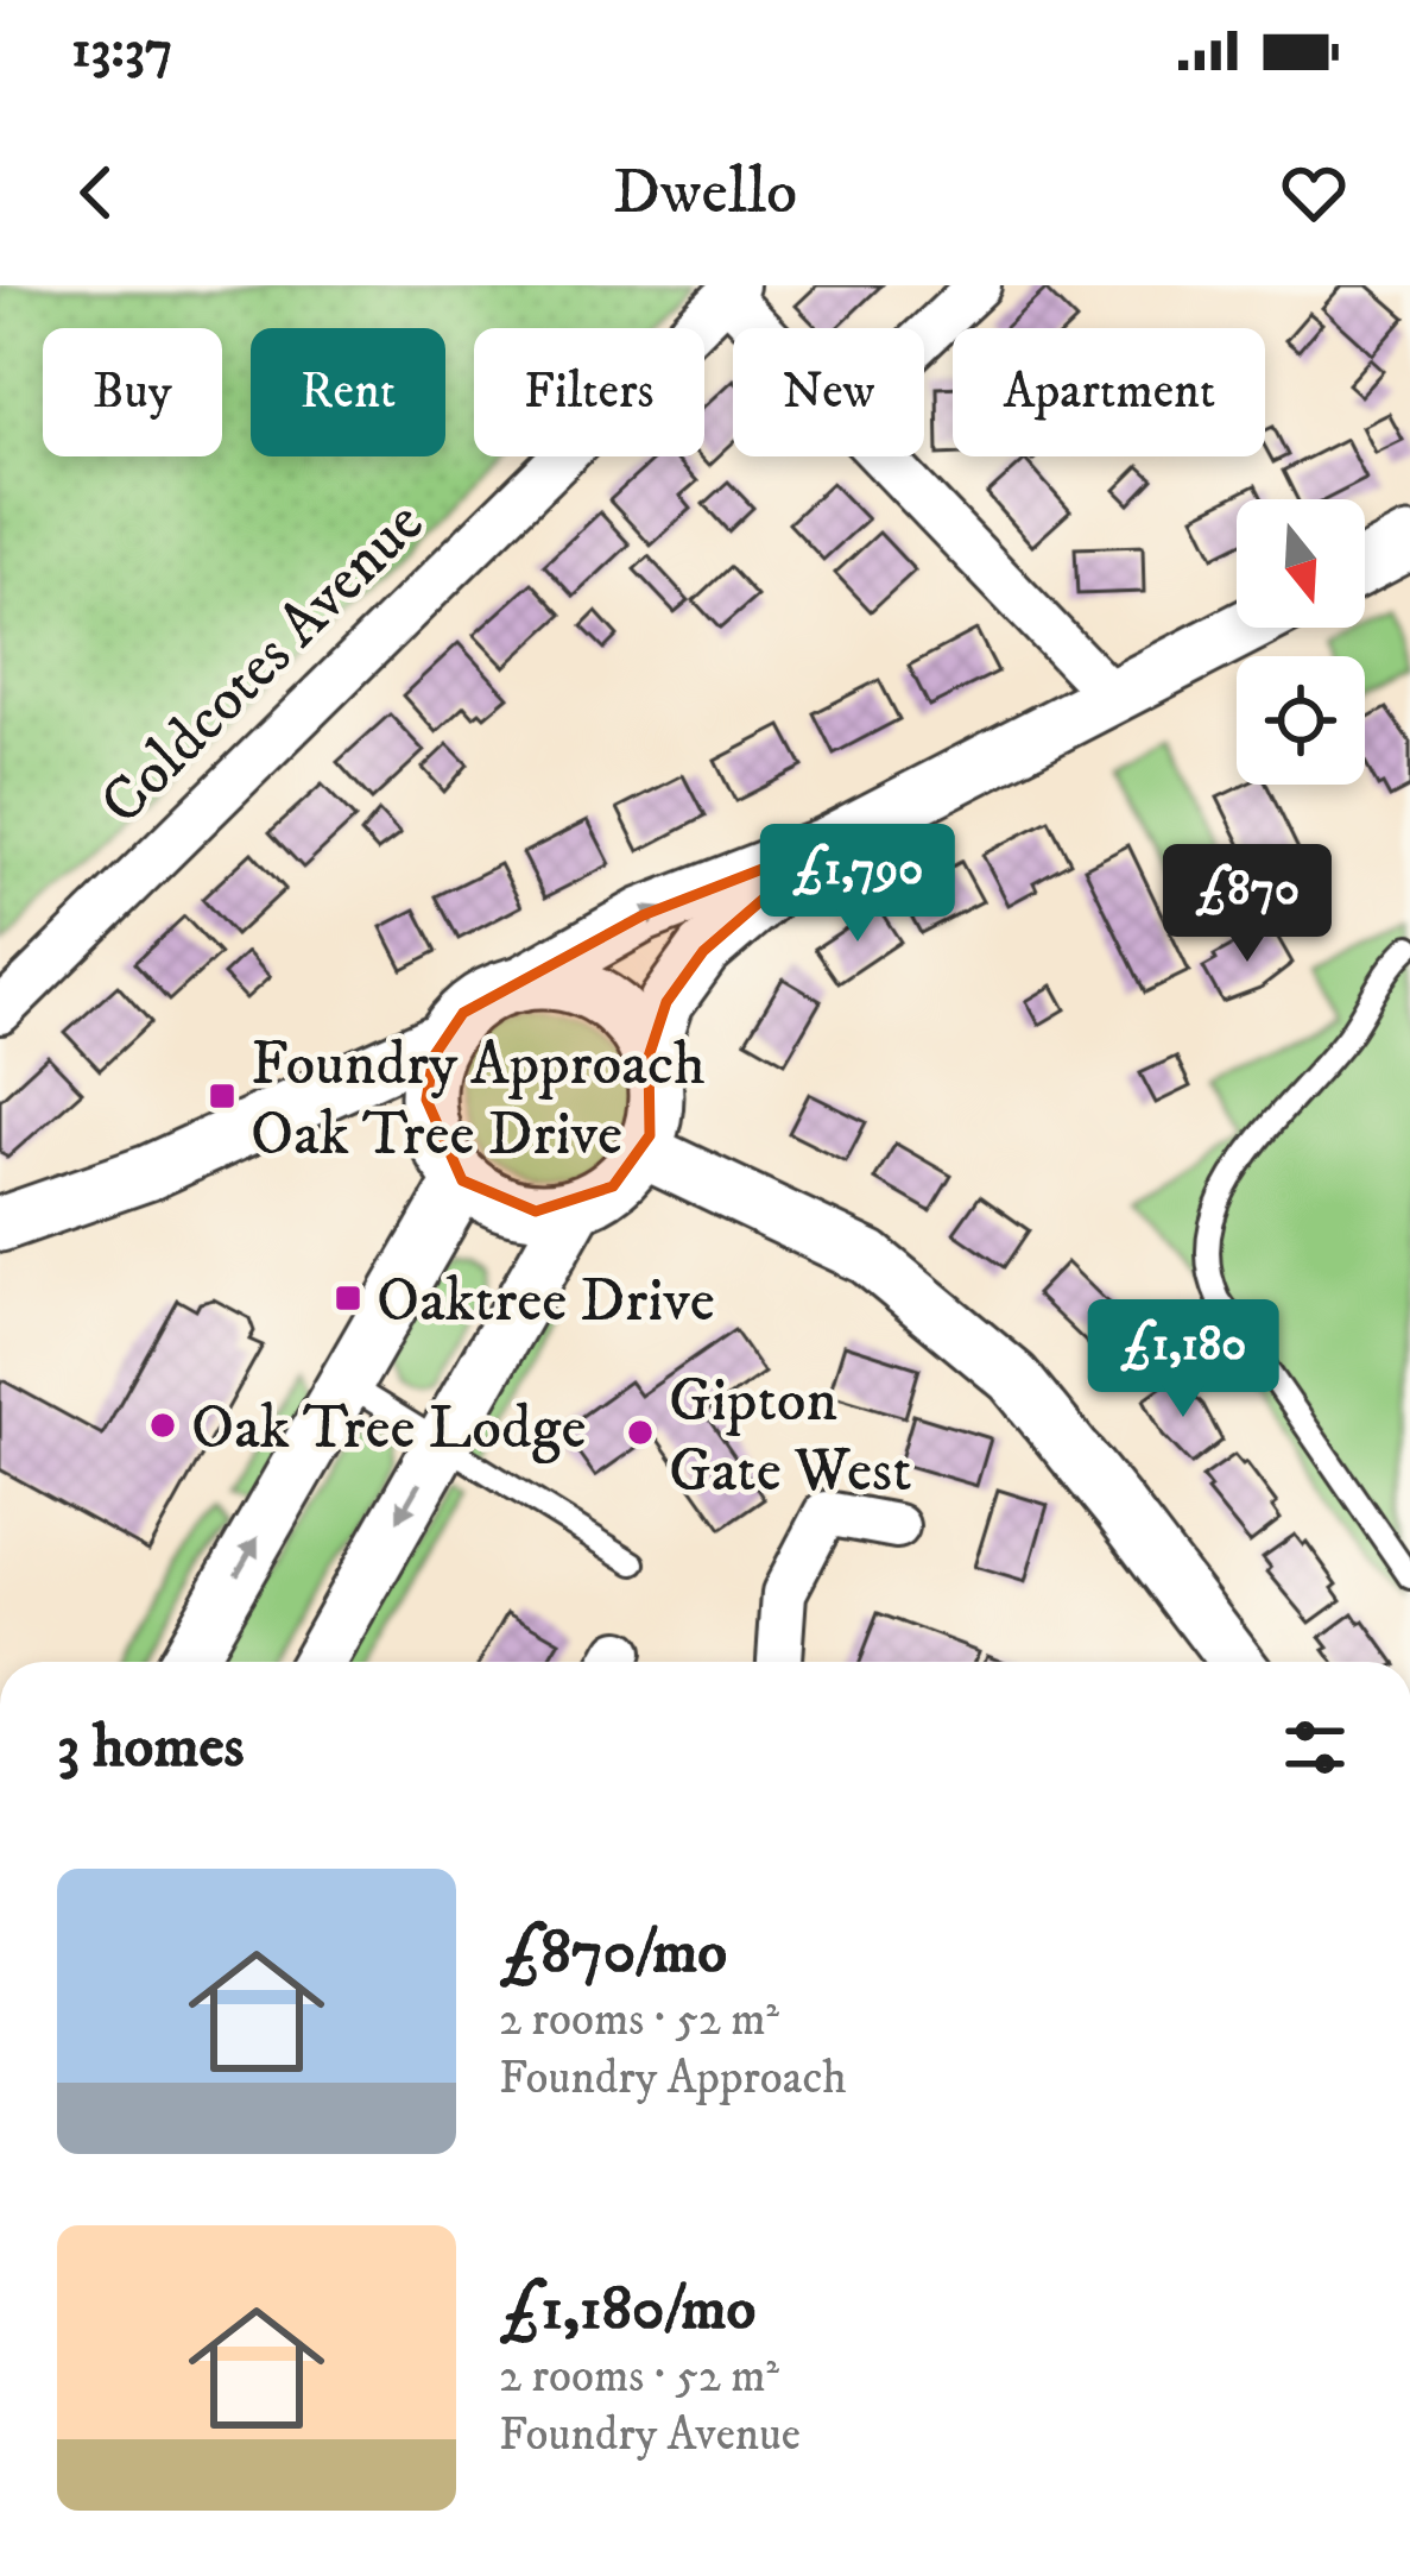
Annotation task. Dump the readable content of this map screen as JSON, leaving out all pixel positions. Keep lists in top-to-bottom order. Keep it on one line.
{"streets":{"street":["Coldcotes Avenue"]},"places":{"transit":["Foundry Approach Oak Tree Drive","Oaktree Drive"],"other":["Oak Tree Lodge","Gipton Gate West"]},"north":"bottom","page":{"status":"13:37","header":"Dwello","chip":["Buy","Rent","Filters","New","Apartment"],"price":["£1,790","£870","£1,180"],"heading":"3 homes","list":[{"name":"£870/mo","note":"2 rooms · 52 m² · Foundry Approach"},{"name":"£1,180/mo","note":"2 rooms · 52 m² · Foundry Avenue"}]}}
